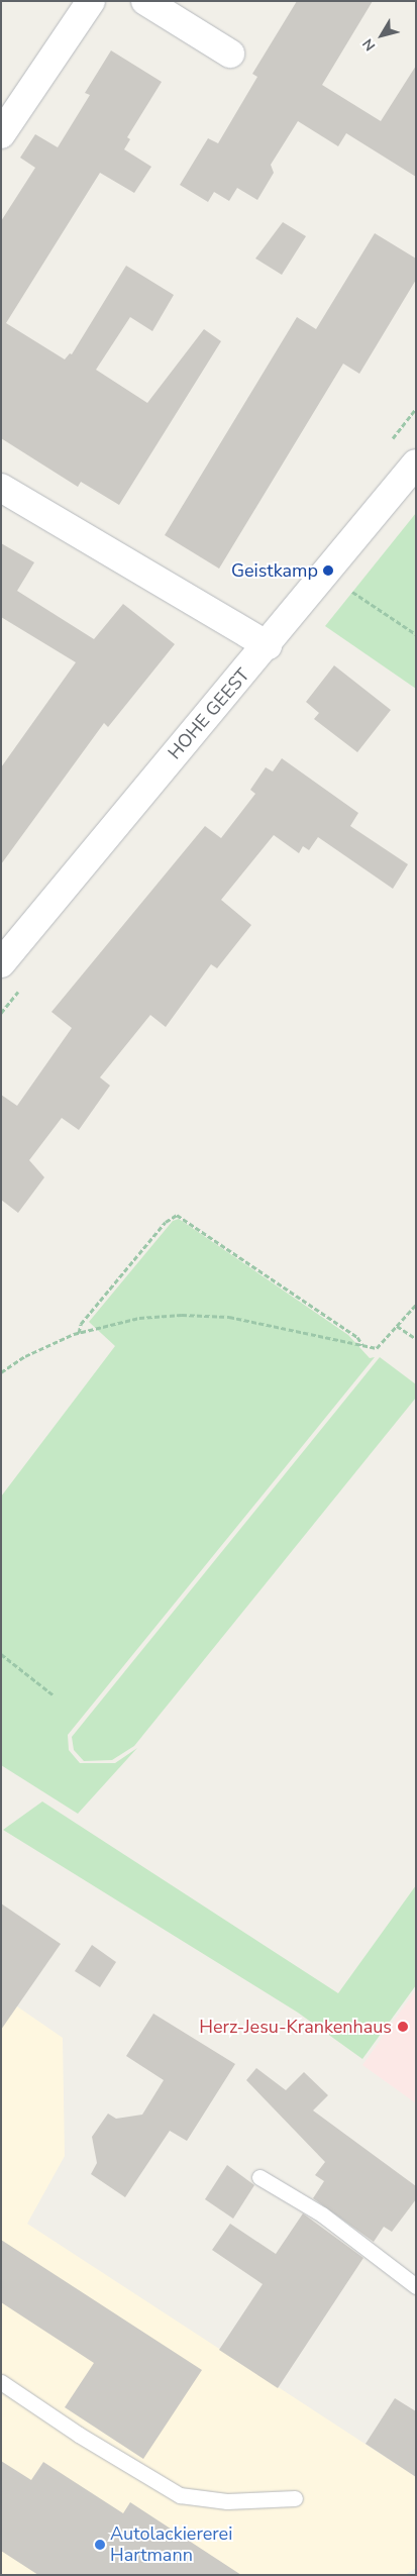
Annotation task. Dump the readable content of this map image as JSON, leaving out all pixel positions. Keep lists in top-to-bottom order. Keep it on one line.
{"streets":{"street":["HOHE GEEST"]},"places":["Geistkamp","Herz-Jesu-Krankenhaus","Autolackiererei Hartmann"],"north":"bottom left"}
